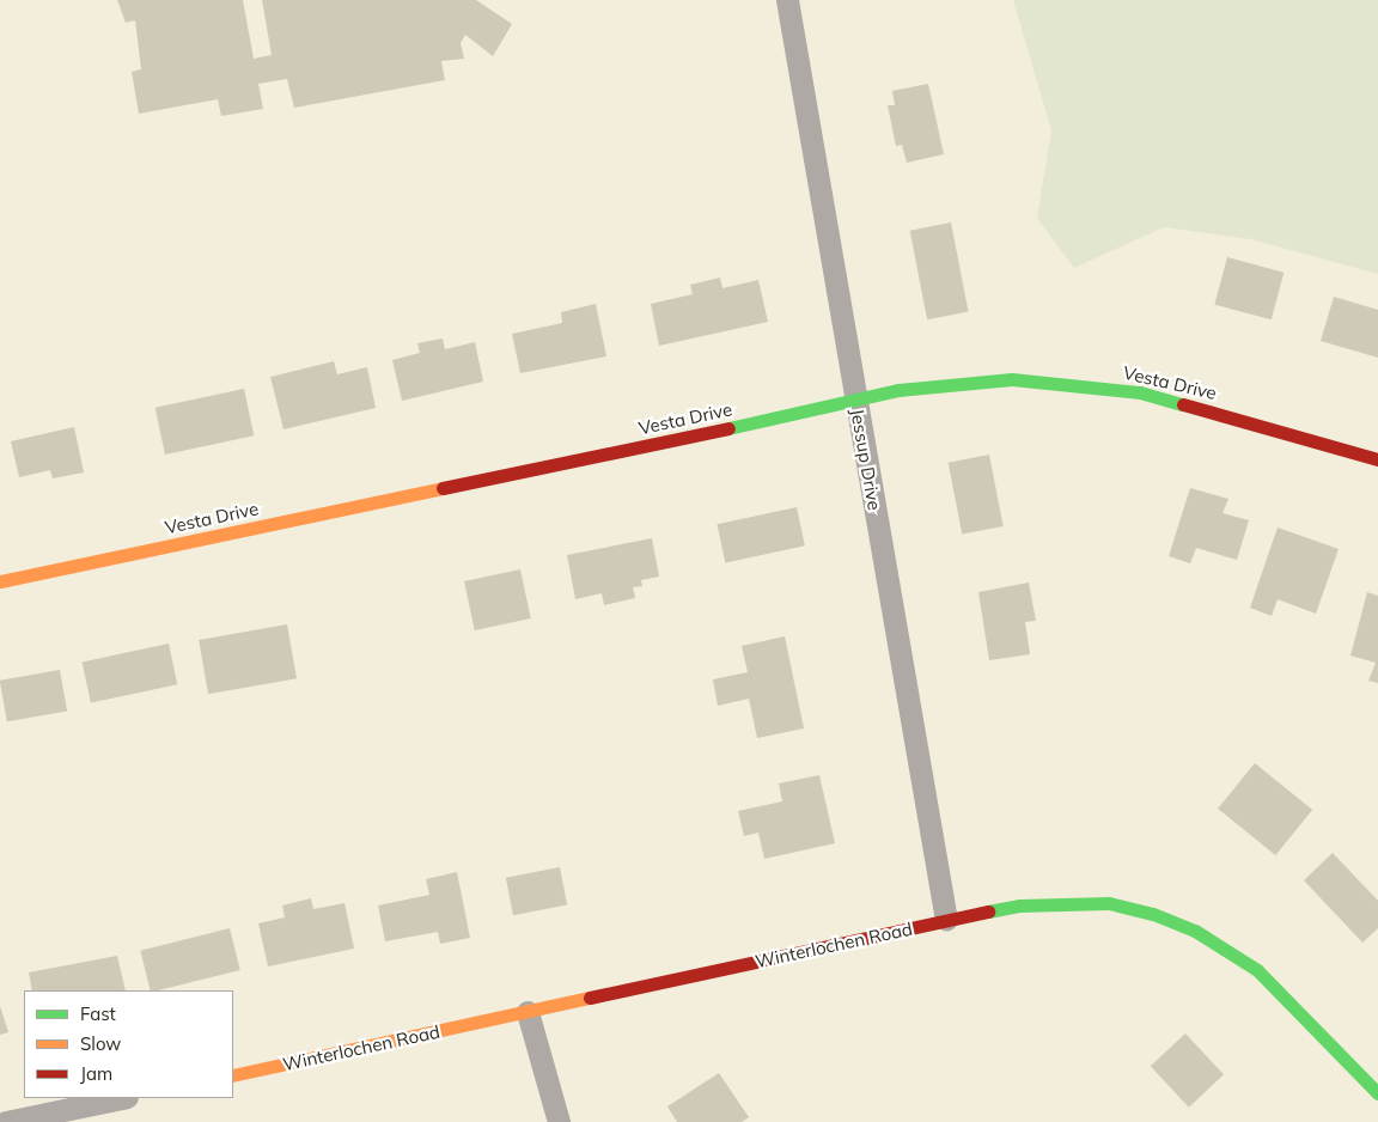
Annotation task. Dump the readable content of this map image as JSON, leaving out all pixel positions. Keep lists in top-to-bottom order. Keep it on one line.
{"streets":{"street":["Vesta Drive","Jessup Drive","Winterlochen Road"]},"crossings":[["Vesta Drive","Jessup Drive"],["Jessup Drive","Winterlochen Road"]],"legend":["Fast","Slow","Jam"]}
